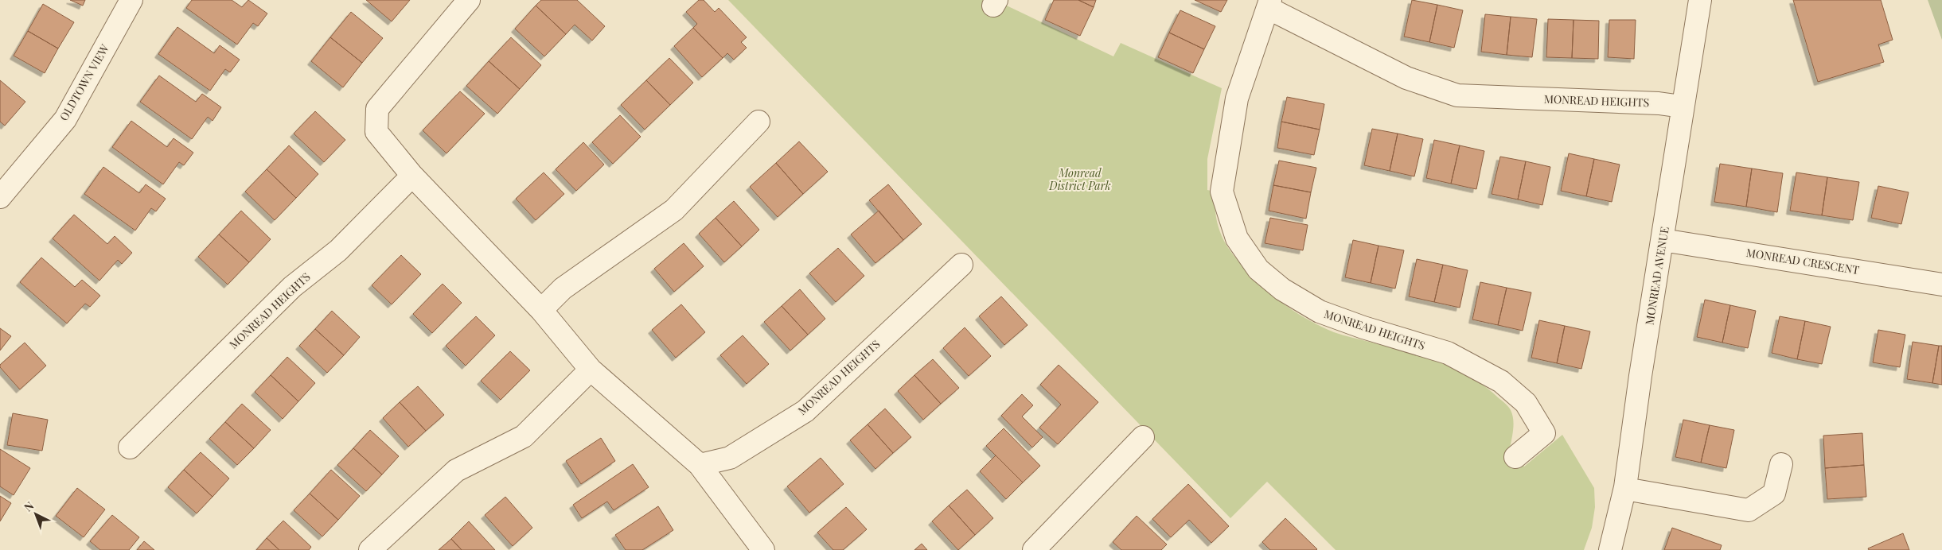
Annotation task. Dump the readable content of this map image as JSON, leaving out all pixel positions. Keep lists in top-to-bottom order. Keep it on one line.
{"streets":{"street":["OLDTOWN VIEW","MONREAD HEIGHTS","MONREAD CRESCENT","MONREAD AVENUE"]},"crossings":[["MONREAD HEIGHTS","MONREAD AVENUE"],["MONREAD CRESCENT","MONREAD AVENUE"]],"parks":["Monread District Park"],"north":"top left"}
